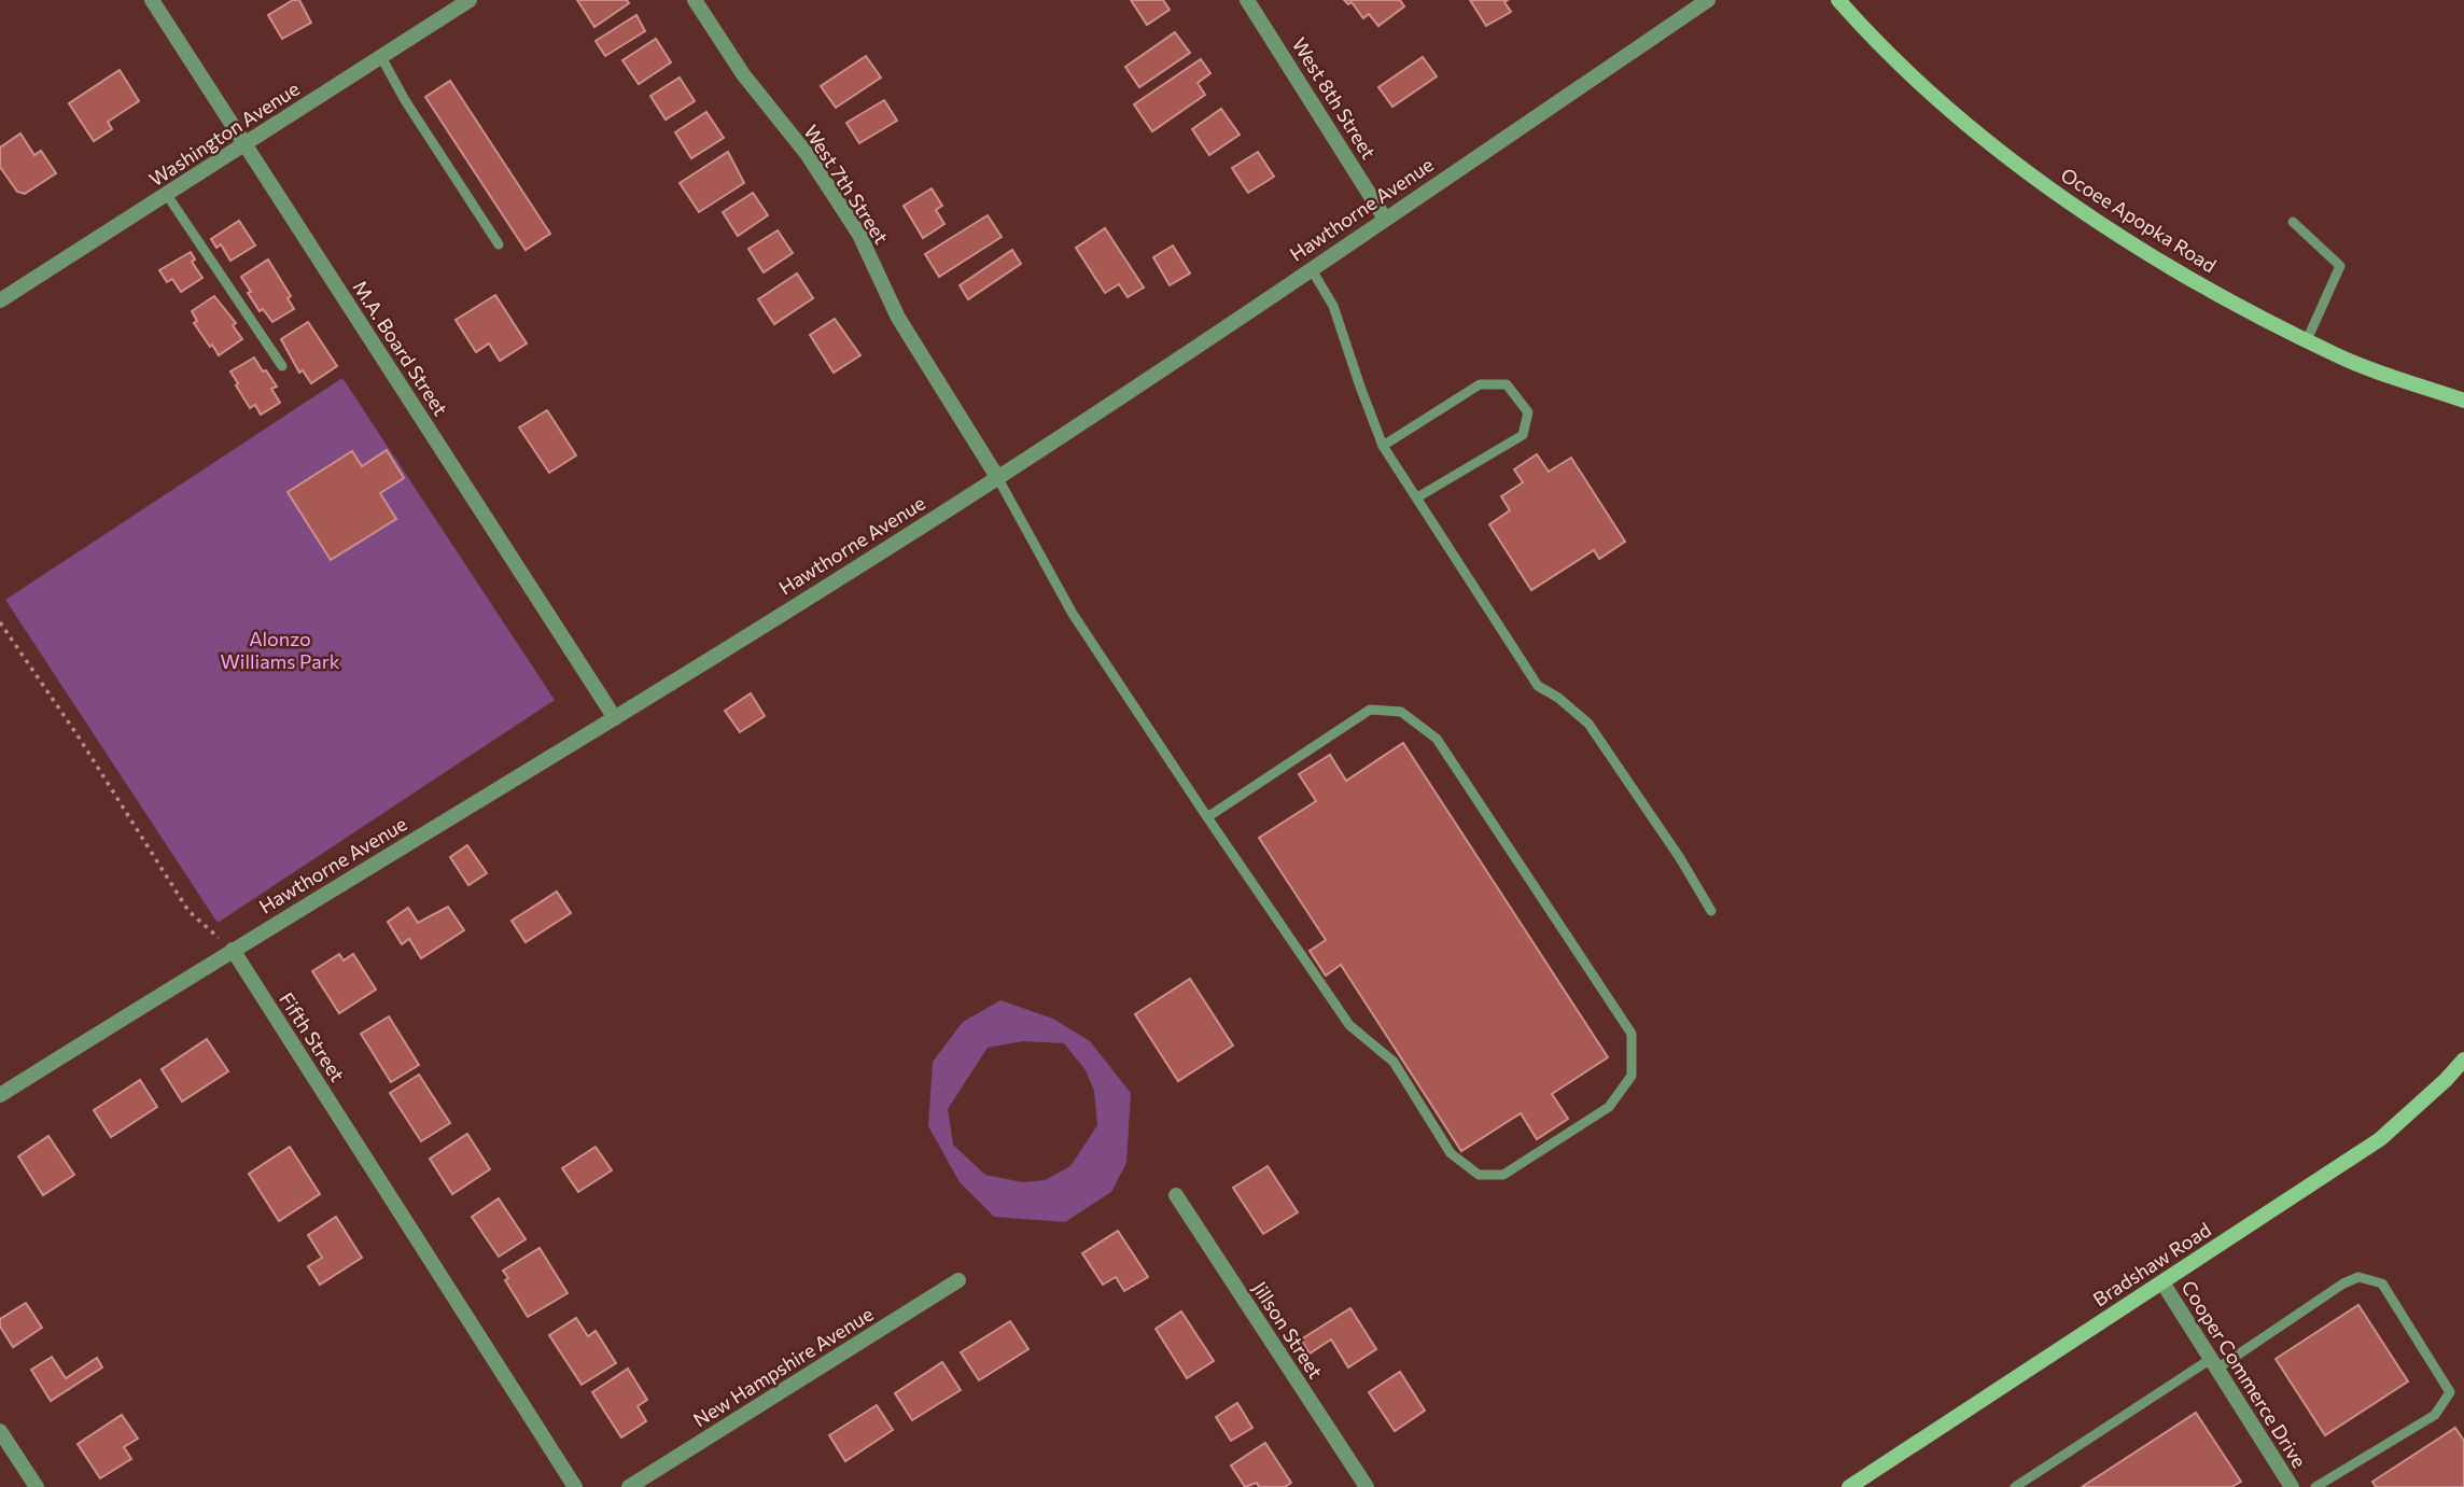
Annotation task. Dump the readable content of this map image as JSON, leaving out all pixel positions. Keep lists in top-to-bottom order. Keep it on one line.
{"streets":{"main road":["Ocoee Apopka Road","Bradshaw Road"],"street":["West 8th Street","Washington Avenue","West 7th Street","Hawthorne Avenue","M.A. Board Street","Fifth Street","Jillson Street","New Hampshire Avenue","Cooper Commerce Drive"]},"crossings":[["West 8th Street","Hawthorne Avenue"],["Washington Avenue","M.A. Board Street"],["West 7th Street","Hawthorne Avenue"],["Hawthorne Avenue","M.A. Board Street"],["Hawthorne Avenue","Fifth Street"],["Bradshaw Road","Cooper Commerce Drive"]],"parks":["Alonzo Williams Park"]}
